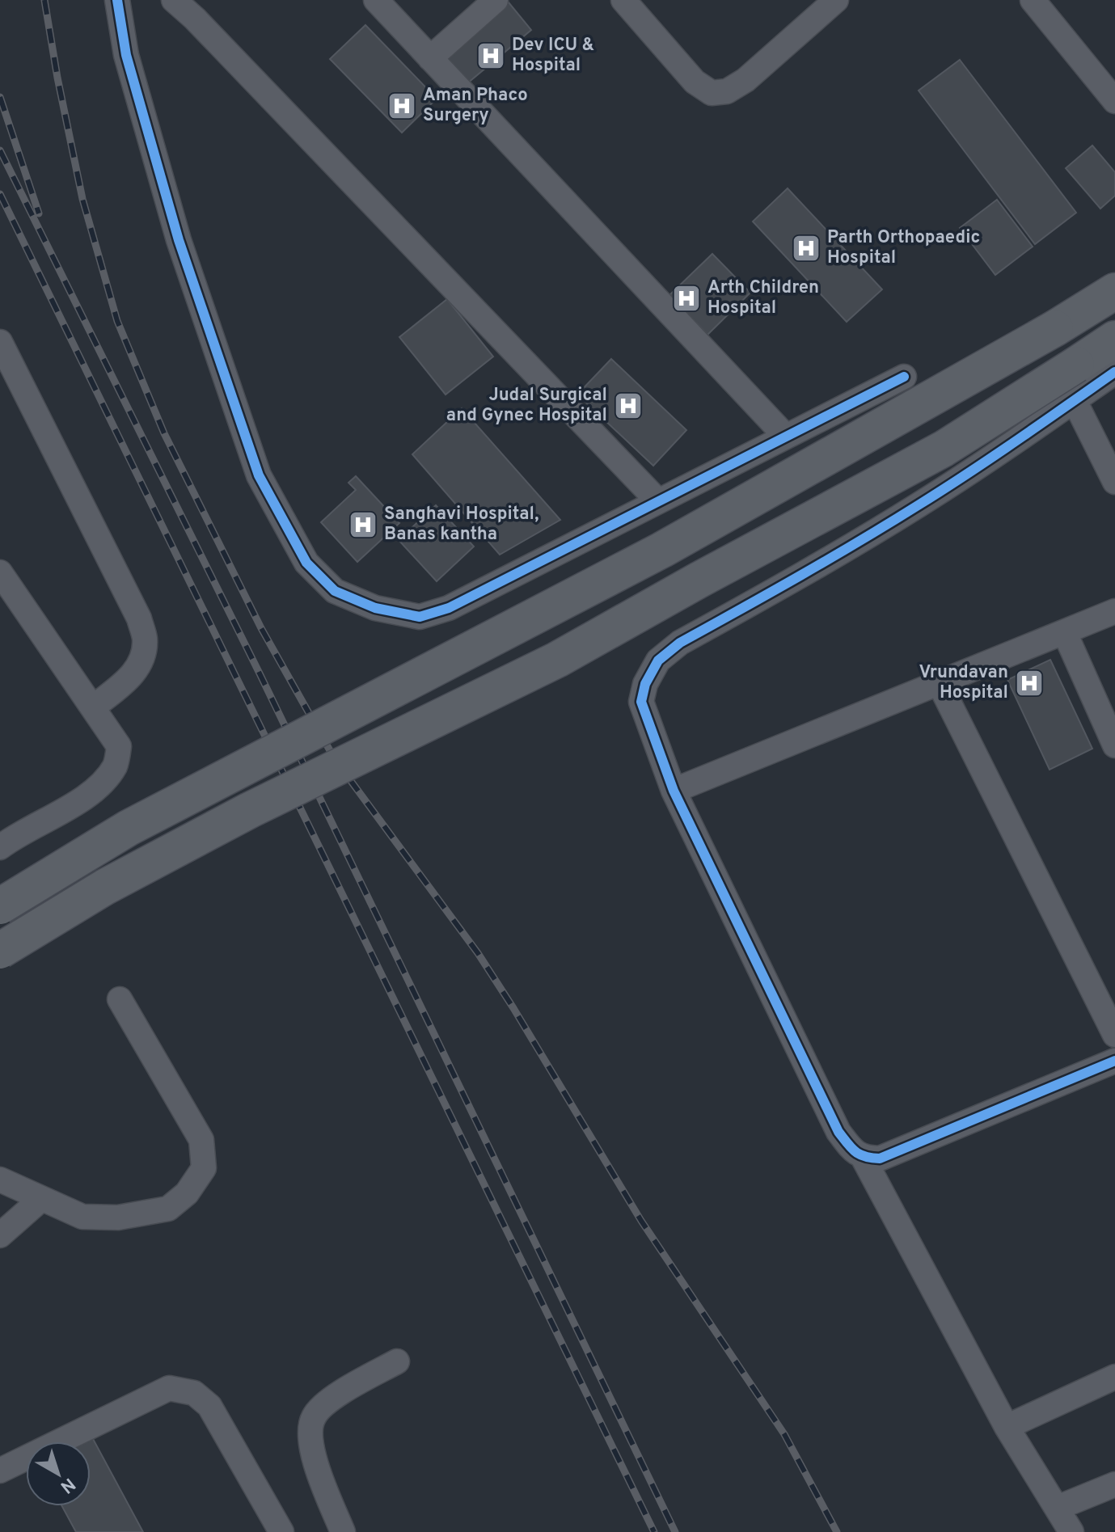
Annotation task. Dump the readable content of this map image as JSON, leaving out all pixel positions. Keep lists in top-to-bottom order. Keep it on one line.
{"places":{"hospital":["Dev ICU & Hospital","Aman Phaco Surgery","Parth Orthopaedic Hospital","Arth Children Hospital","Judal Surgical and Gynec Hospital","Sanghavi Hospital, Banas kantha","Vrundavan Hospital"]},"north":"bottom right"}
